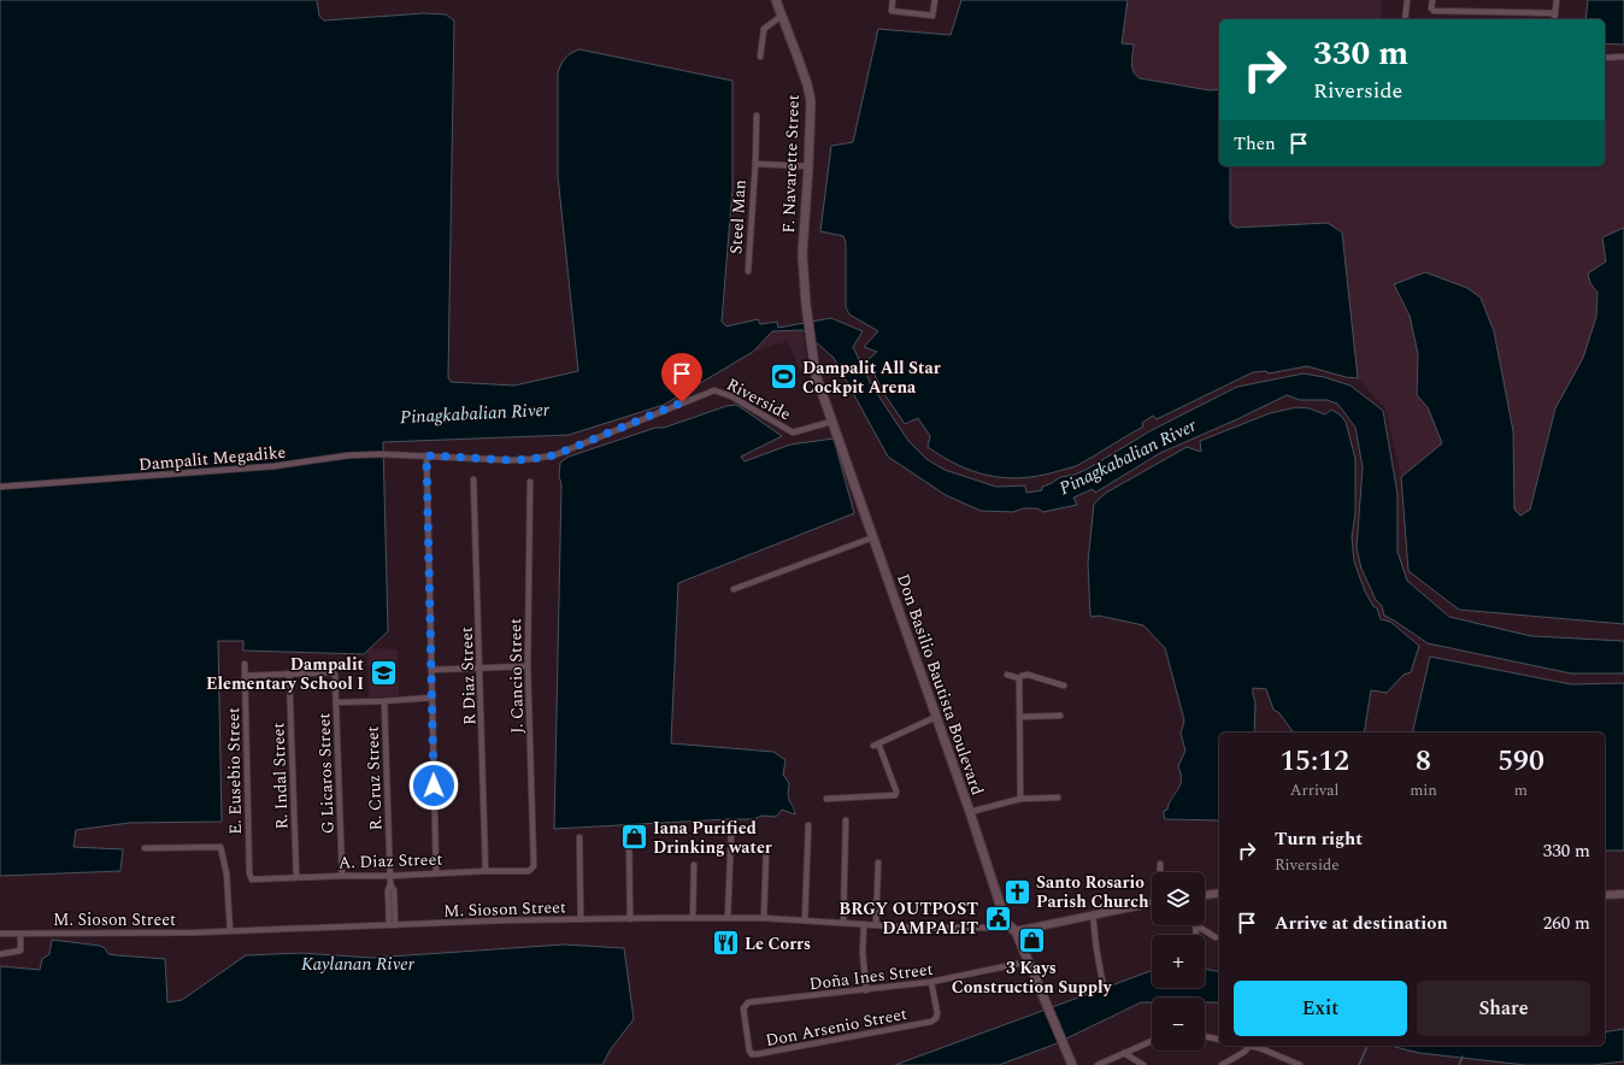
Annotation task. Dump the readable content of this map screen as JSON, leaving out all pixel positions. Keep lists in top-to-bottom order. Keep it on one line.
{"streets":{"main road":["F. Navarette Street","Don Basilio Bautista Boulevard"],"street":["Steel Man","Riverside","Dampalit Megadike","R Diaz Street","J. Cancio Street","E. Eusebio Street","G Licaros Street","R. Indal Street","R. Cruz Street","A. Diaz Street","M. Sioson Street","Doña Ines Street","Don Arsenio Street"]},"crossings":[["F. Navarette Street","Steel Man"],["F. Navarette Street","Don Basilio Bautista Boulevard"],["Riverside","Dampalit Megadike"],["Riverside","Don Basilio Bautista Boulevard"],["R Diaz Street","A. Diaz Street"],["J. Cancio Street","A. Diaz Street"],["Don Basilio Bautista Boulevard","M. Sioson Street"],["Don Basilio Bautista Boulevard","Doña Ines Street"],["E. Eusebio Street","G Licaros Street"],["E. Eusebio Street","A. Diaz Street"],["G Licaros Street","R. Indal Street"],["G Licaros Street","A. Diaz Street"],["R. Indal Street","A. Diaz Street"],["R. Cruz Street","A. Diaz Street"],["R. Cruz Street","M. Sioson Street"],["Doña Ines Street","Don Arsenio Street"]],"water":["Pinagkabalian River","Kaylanan River"],"places":{"sports":["Dampalit All Star Cockpit Arena"],"school or university":["Dampalit Elementary School I"],"shop":["Iana Purified Drinking water","3 Kays Construction Supply"],"church":["Santo Rosario Parish Church"],"public building":["BRGY OUTPOST DAMPALIT"],"restaurant":["Le Corrs"]},"page":{"turn":["330 m","Riverside"],"then":"Then","eta":["15:12","Arrival","8","min","590","m"],"list":[{"name":"Turn right","note":"Riverside","value":"330 m"},{"name":"Arrive at destination","value":"260 m"}],"map_buttons":["+","−"],"buttons":["Exit","Share"]}}
